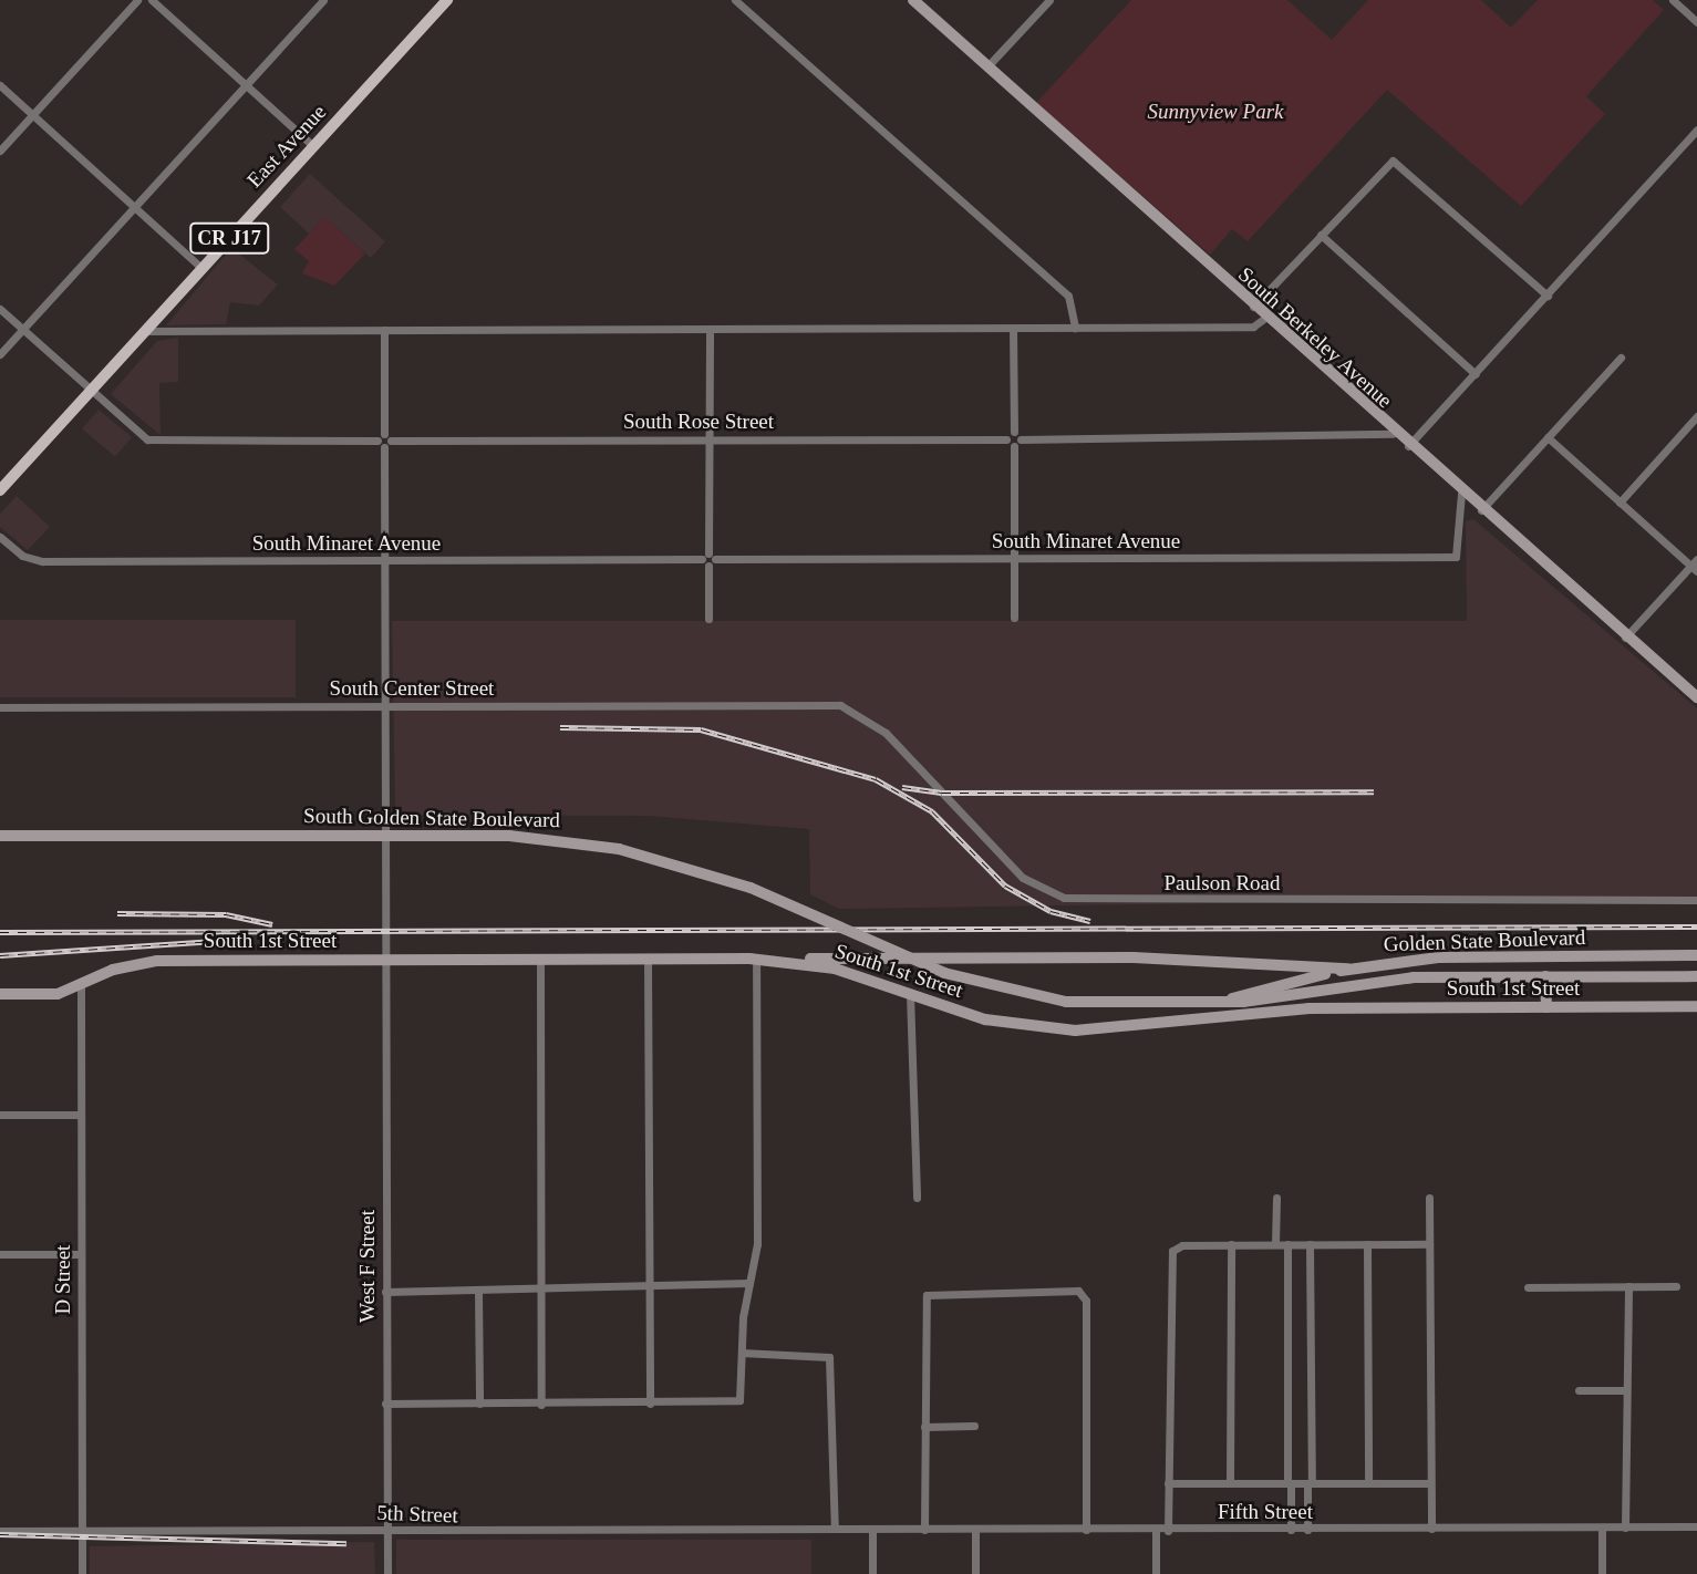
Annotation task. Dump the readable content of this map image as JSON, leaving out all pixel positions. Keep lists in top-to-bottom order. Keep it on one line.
{"streets":{"main road":["East Avenue","CR J17","South Berkeley Avenue","South Golden State Boulevard","South 1st Street","Golden State Boulevard"],"street":["South Rose Street","South Minaret Avenue","South Center Street","Paulson Road","West F Street","D Street","Fifth Street","5th Street"]},"crossings":[["East Avenue","South Rose Street"],["South Berkeley Avenue","South Rose Street"],["South Berkeley Avenue","South Minaret Avenue"],["South Rose Street","West F Street"],["South Minaret Avenue","West F Street"],["South Center Street","Paulson Road"],["South Center Street","West F Street"],["South Golden State Boulevard","Golden State Boulevard"],["South Golden State Boulevard","West F Street"],["South 1st Street","West F Street"],["South 1st Street","D Street"],["West F Street","5th Street"],["D Street","5th Street"],["Fifth Street","5th Street"]],"parks":["Sunnyview Park"]}
